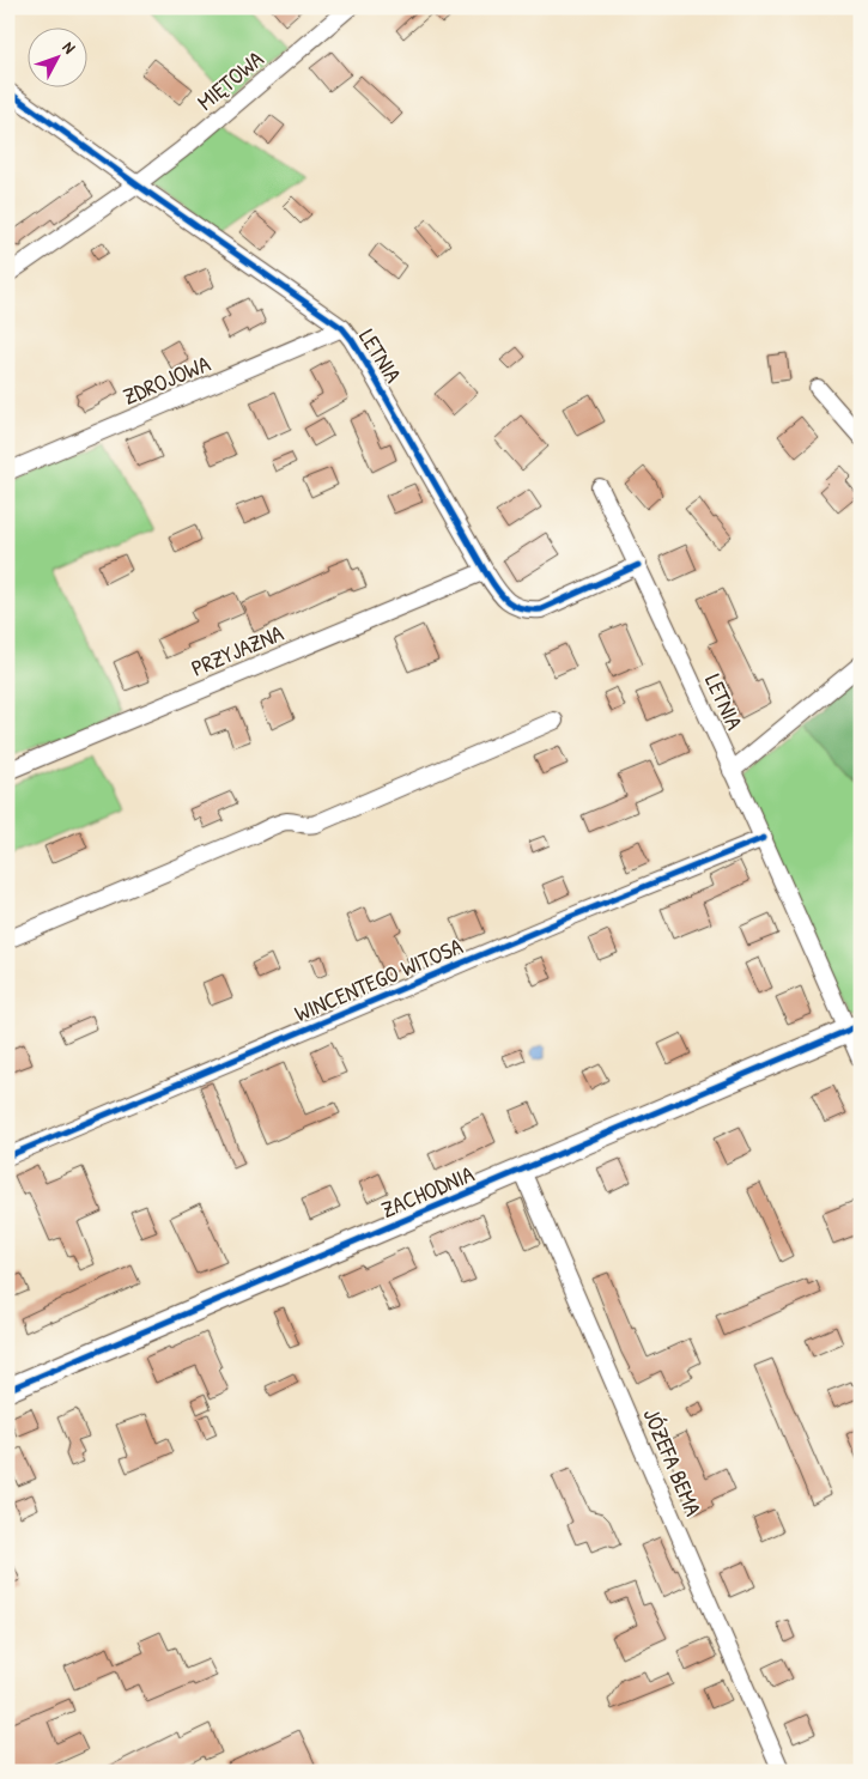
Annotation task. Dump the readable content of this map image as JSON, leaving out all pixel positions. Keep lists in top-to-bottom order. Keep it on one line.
{"streets":{"street":["MIĘTOWA","LETNIA","ZDROJOWA","PRZYJAZNA","WINCENTEGO WITOSA","ZACHODNIA","JÓZEFA BEMA"]},"crossings":[["MIĘTOWA","LETNIA"],["LETNIA","ZDROJOWA"],["LETNIA","PRZYJAZNA"],["LETNIA","WINCENTEGO WITOSA"],["LETNIA","ZACHODNIA"],["ZACHODNIA","JÓZEFA BEMA"]],"north":"top right"}
